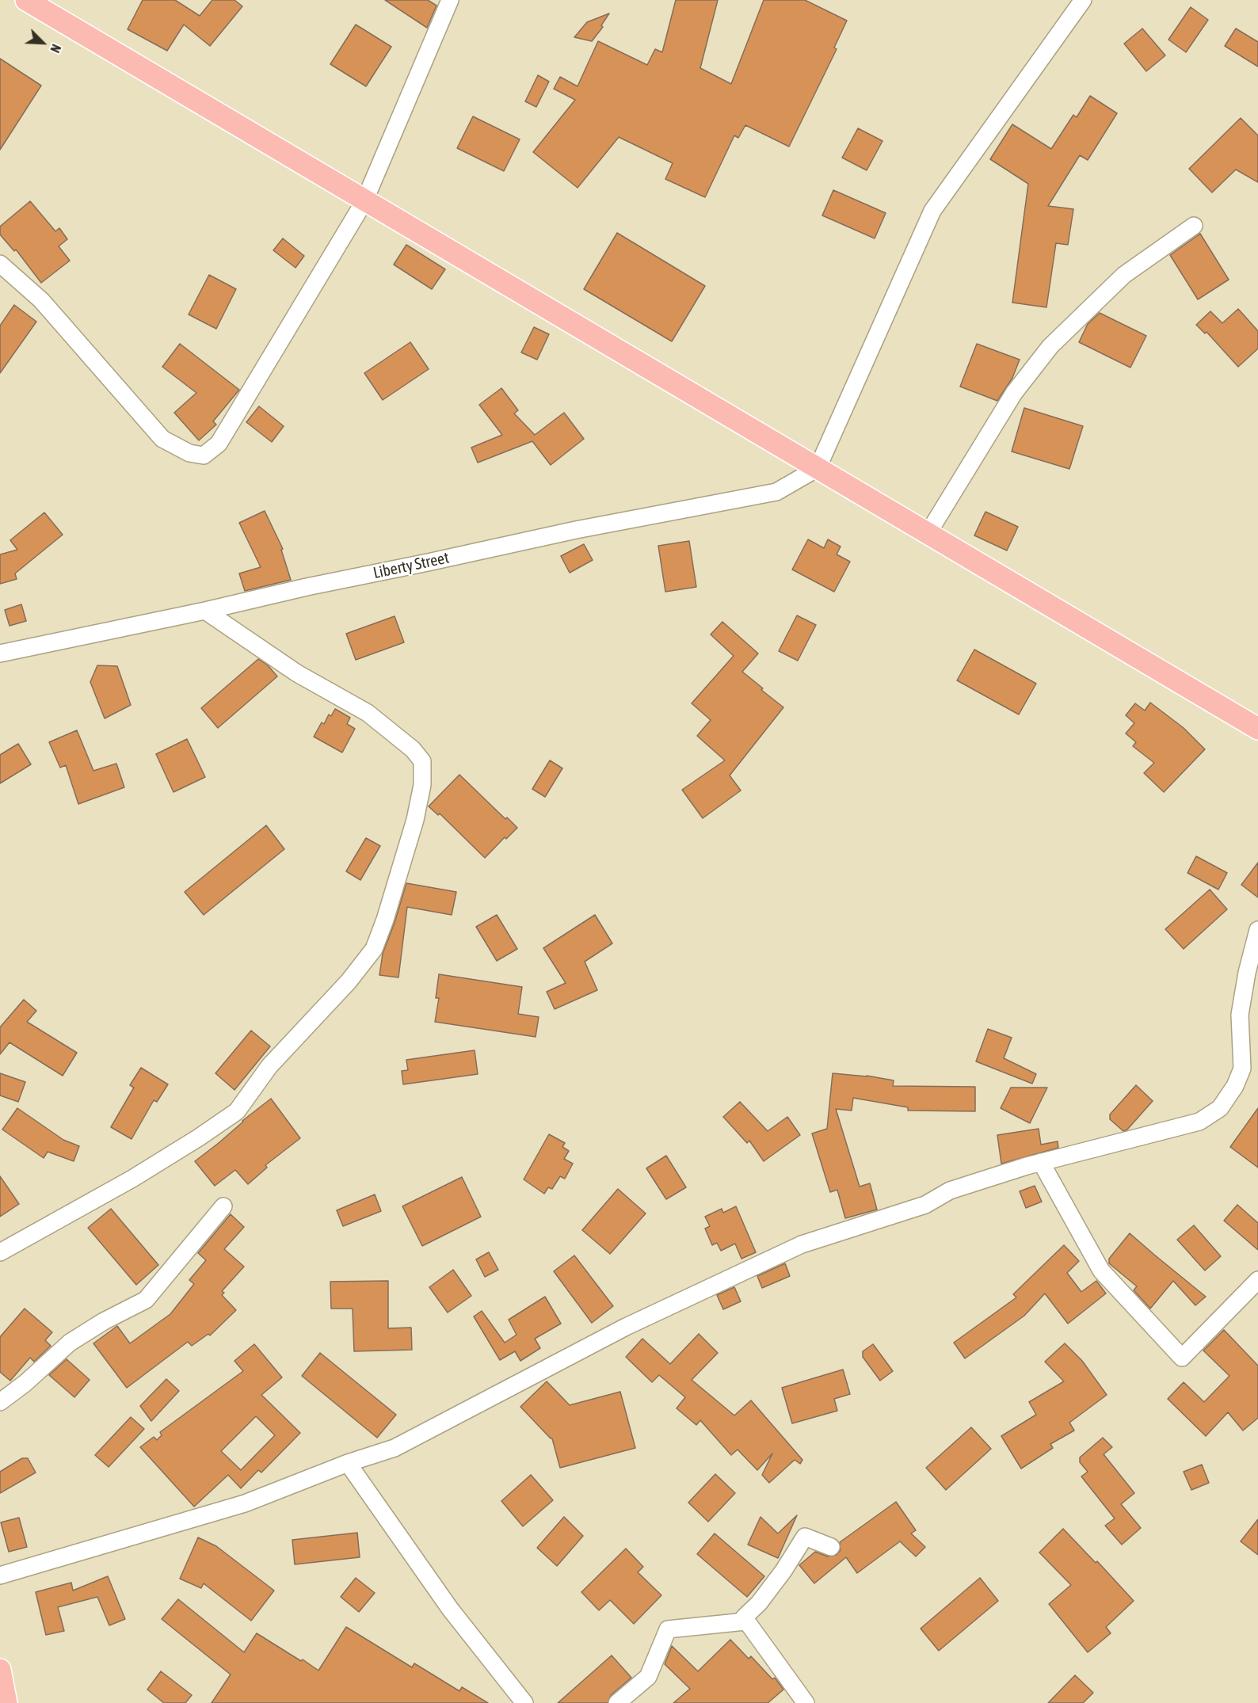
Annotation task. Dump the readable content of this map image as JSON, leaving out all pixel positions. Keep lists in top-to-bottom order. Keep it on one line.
{"streets":{"street":["Liberty Street"]},"north":"bottom right"}
